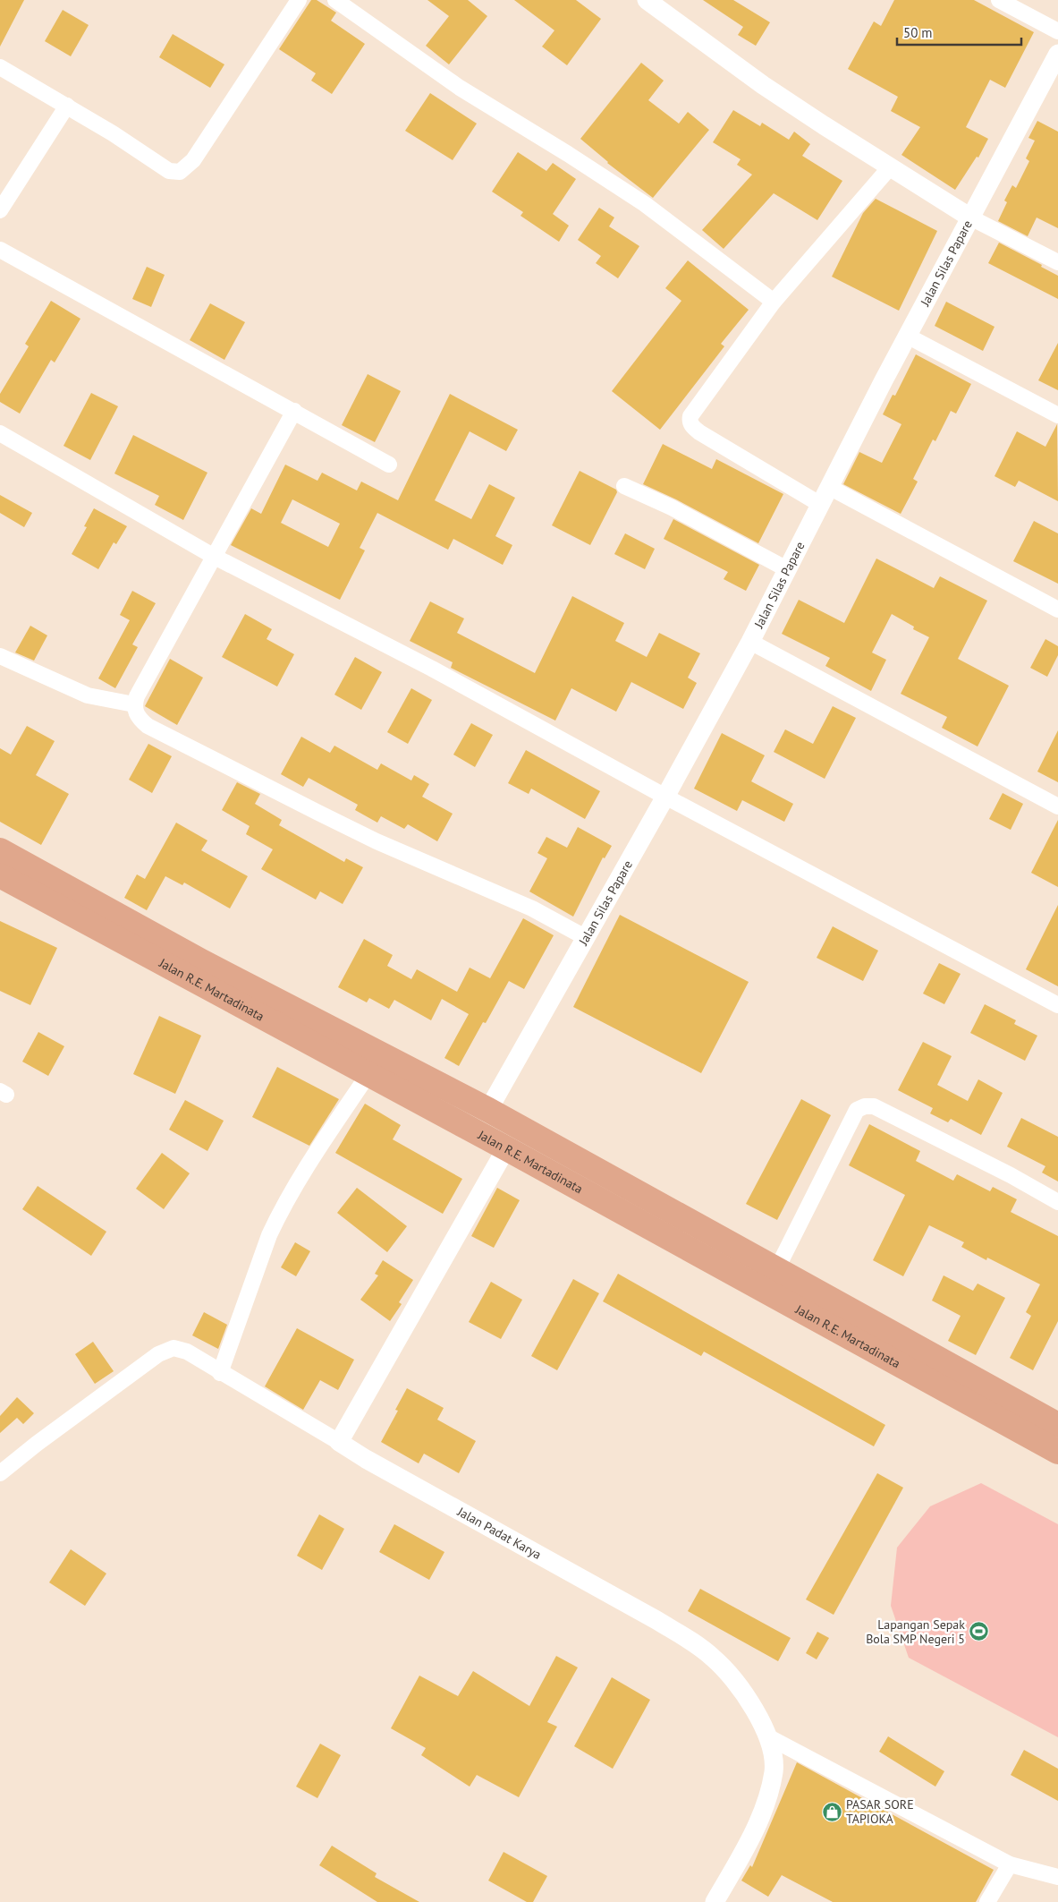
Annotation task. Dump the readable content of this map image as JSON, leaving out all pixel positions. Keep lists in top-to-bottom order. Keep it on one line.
{"streets":{"highway":["Jalan R.E. Martadinata"],"street":["Jalan Silas Papare","Jalan Padat Karya"]},"crossings":[["Jalan Silas Papare","Jalan R.E. Martadinata"]],"places":{"sports":["Lapangan Sepak Bola SMP Negeri 5"],"shop":["PASAR SORE TAPIOKA"]},"scale_bar":"50 m"}
